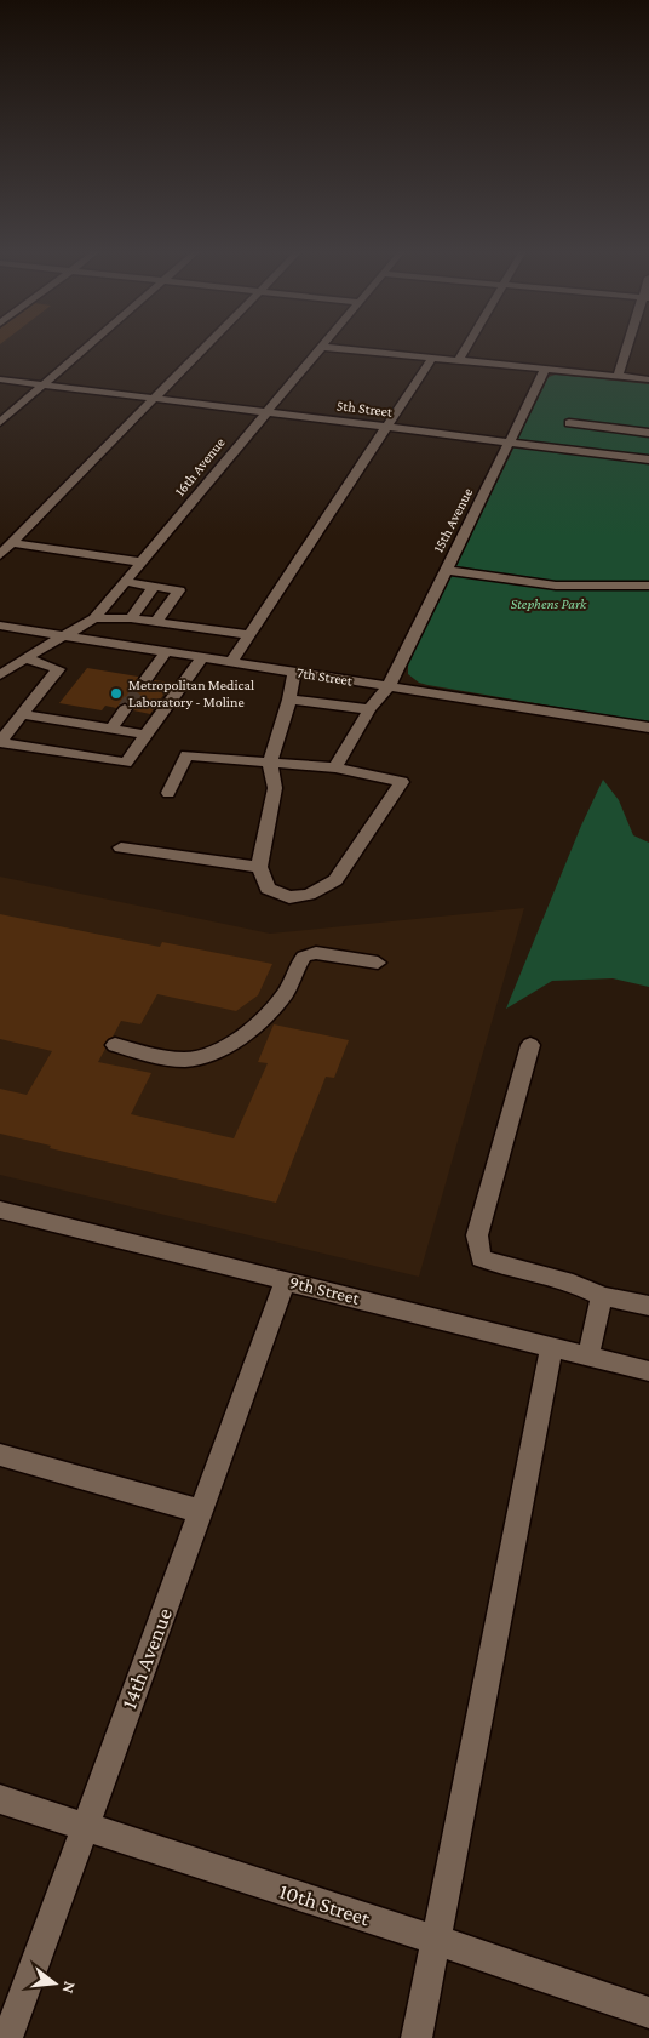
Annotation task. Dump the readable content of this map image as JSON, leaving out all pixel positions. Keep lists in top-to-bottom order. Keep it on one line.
{"streets":{"street":["5th Street","16th Avenue","15th Avenue","7th Street","9th Street","14th Avenue","10th Street"]},"crossings":[["5th Street","16th Avenue"],["5th Street","15th Avenue"],["16th Avenue","7th Street"],["15th Avenue","7th Street"],["9th Street","14th Avenue"],["14th Avenue","10th Street"]],"parks":["Stephens Park"],"places":["Metropolitan Medical Laboratory - Moline"],"north":"right"}
